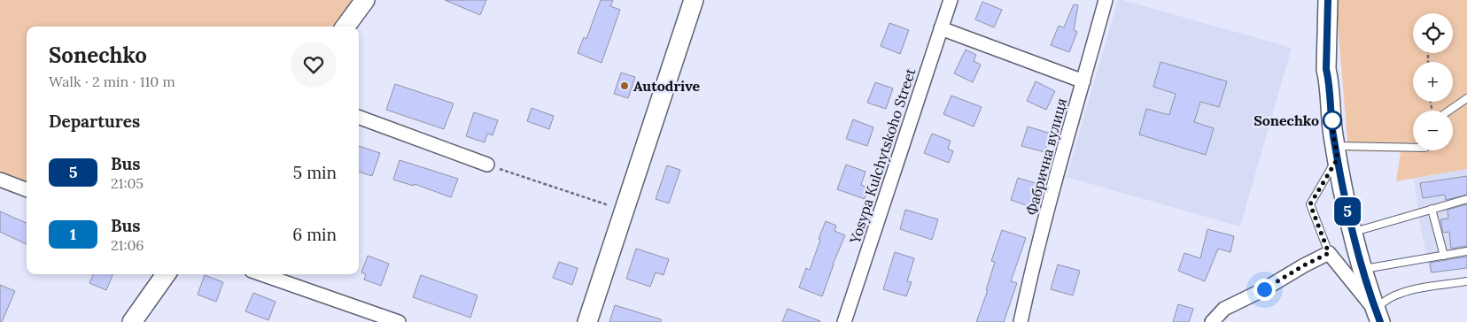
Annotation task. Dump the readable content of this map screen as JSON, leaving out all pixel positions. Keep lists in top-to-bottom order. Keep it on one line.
{"streets":{"street":["Yosypa Kulchytskoho Street","Фабрична вулиця"]},"places":["Autodrive","Sonechko"],"lines":["bus line 5"],"page":{"on_map":"5","map_buttons":["+","−"],"heading":[["Sonechko","Walk · 2 min · 110 m"],"Departures"],"list":[{"mark":"5","name":"Bus","note":"21:05","value":"5 min"},{"mark":"1","name":"Bus","note":"21:06","value":"6 min"}]}}
